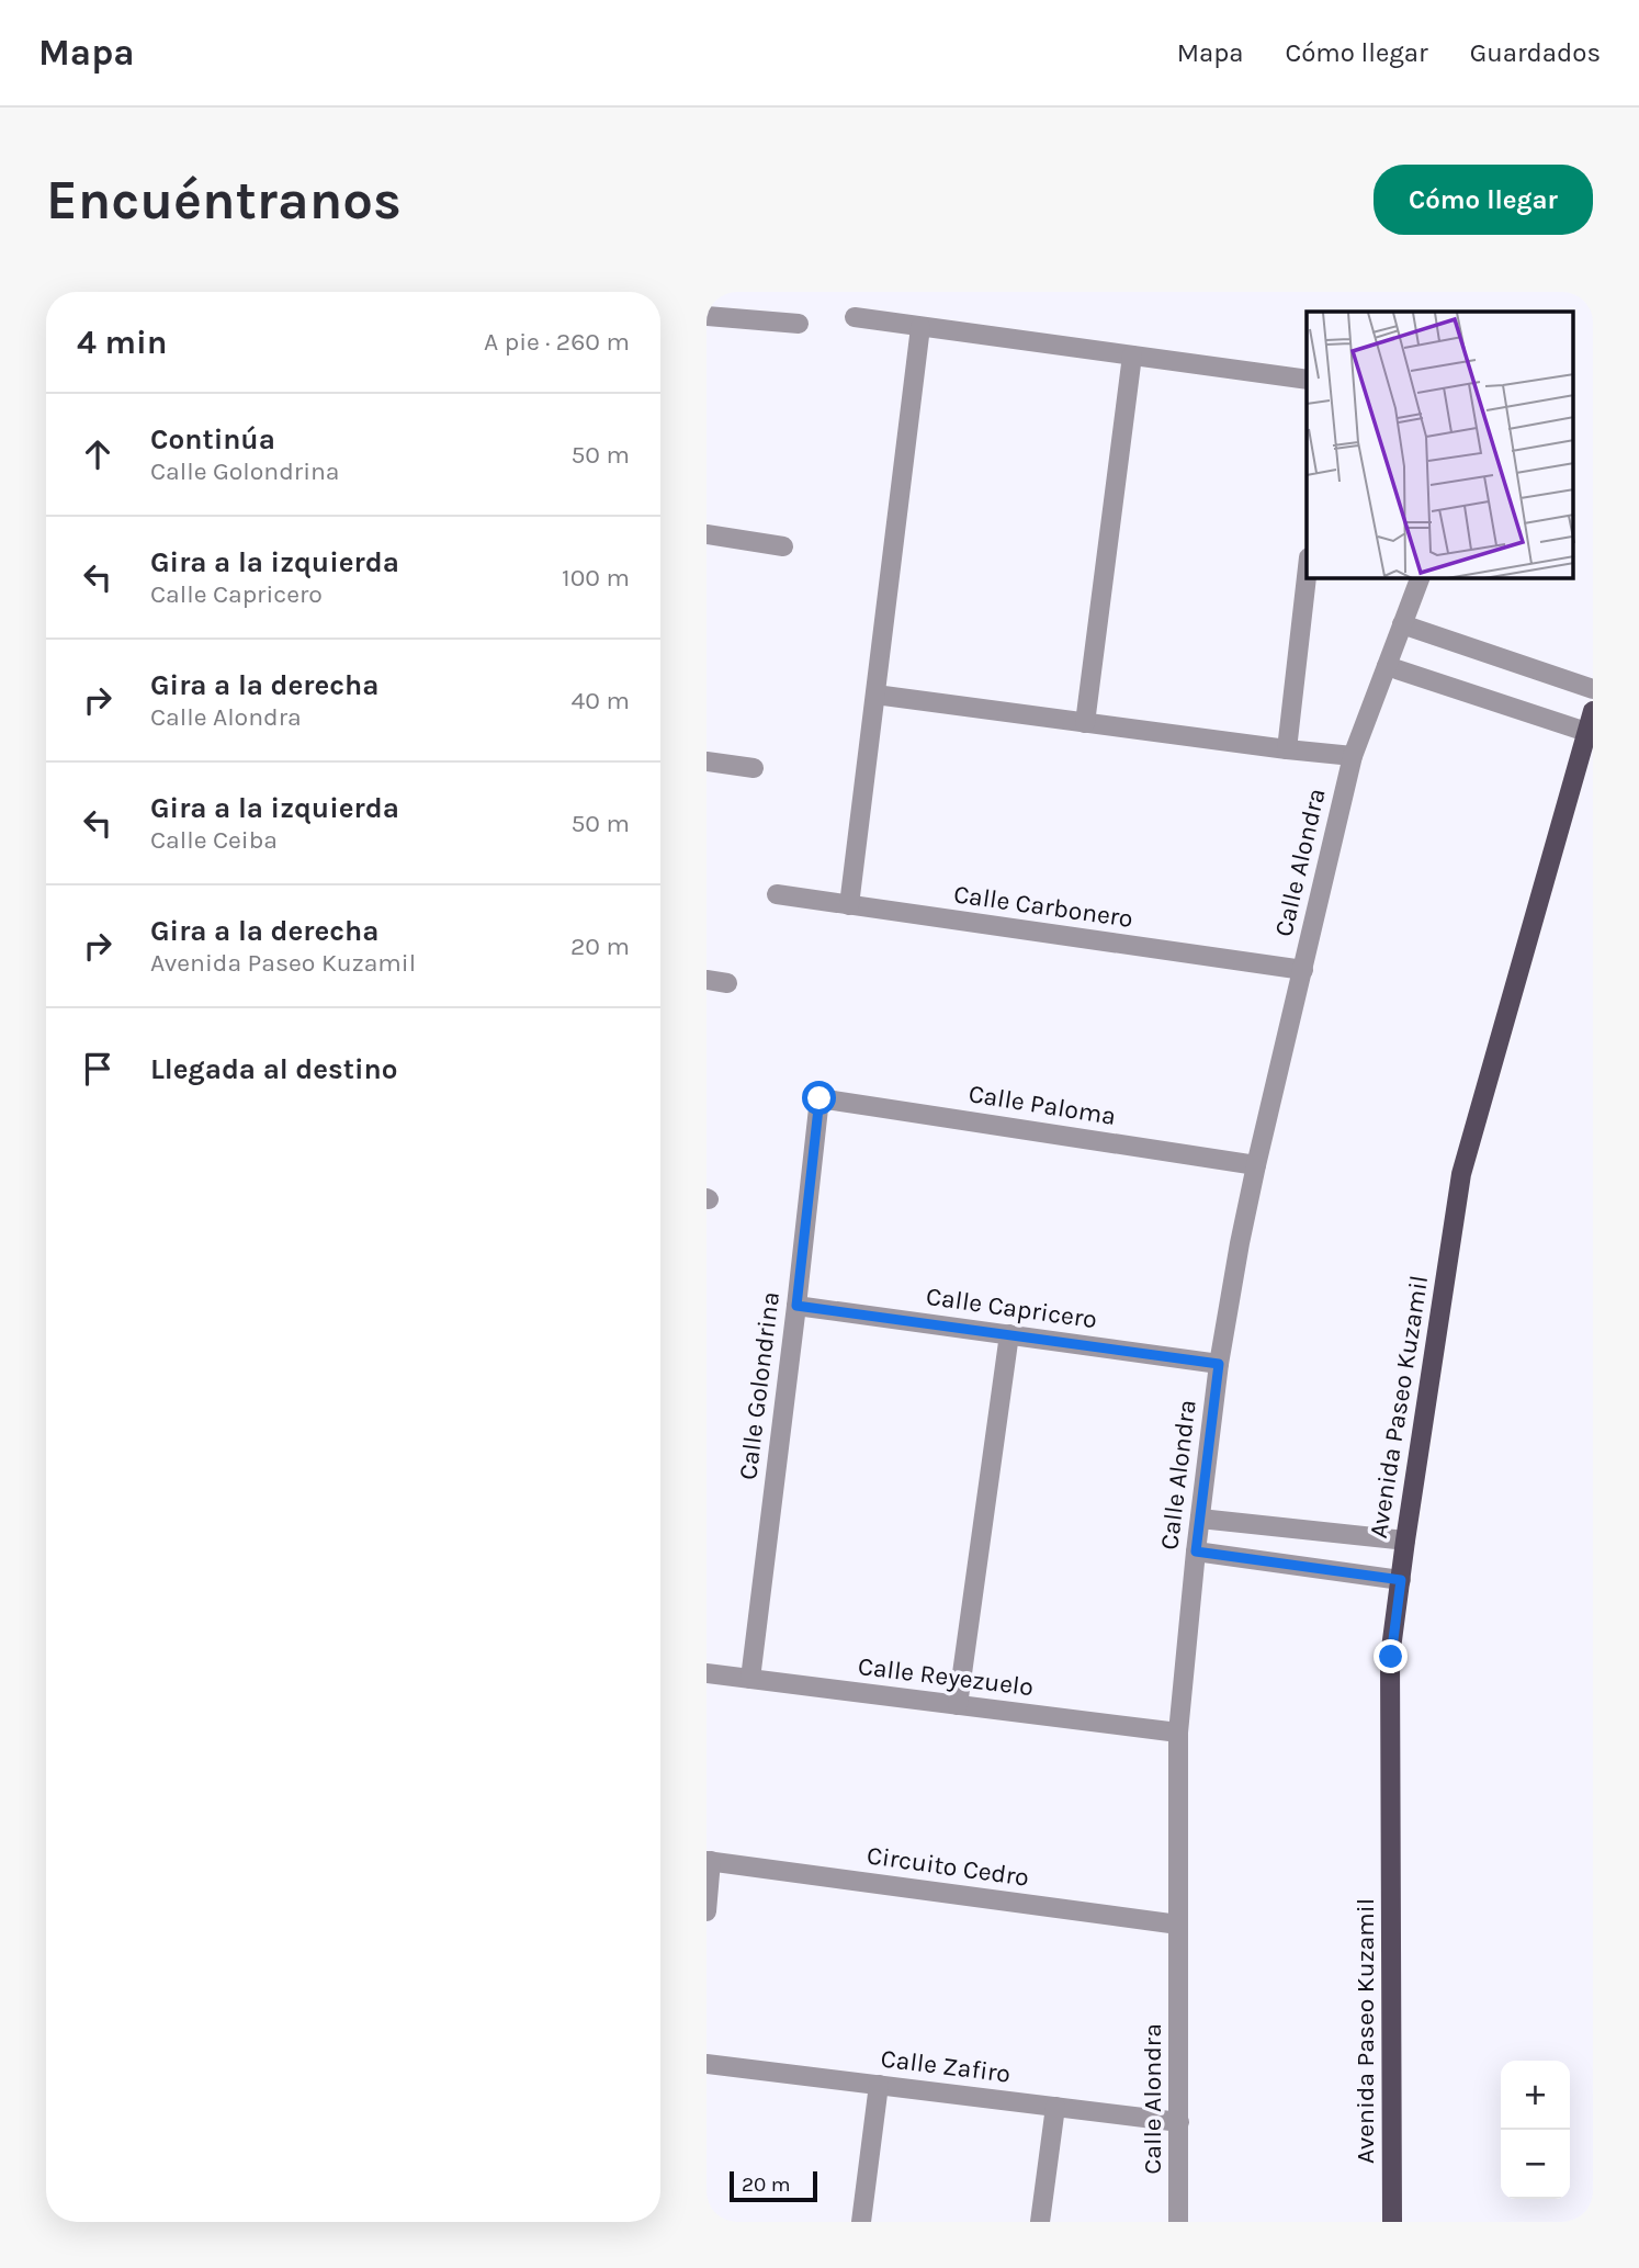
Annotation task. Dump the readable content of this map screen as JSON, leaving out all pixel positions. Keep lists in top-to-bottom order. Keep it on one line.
{"streets":{"main road":["Avenida Paseo Kuzamil"],"street":["Calle Alondra","Calle Carbonero","Calle Paloma","Calle Capricero","Calle Golondrina","Calle Reyezuelo","Circuito Cedro","Calle Zafiro"]},"crossings":[["Calle Alondra","Calle Carbonero"],["Calle Alondra","Calle Paloma"],["Calle Alondra","Calle Capricero"],["Calle Alondra","Calle Reyezuelo"],["Calle Alondra","Circuito Cedro"],["Calle Alondra","Calle Zafiro"],["Calle Paloma","Calle Golondrina"],["Calle Capricero","Calle Golondrina"],["Calle Golondrina","Calle Reyezuelo"]],"scale_bar":"20 m","page":{"header":"Mapa","nav":["Mapa","Cómo llegar","Guardados"],"buttons":"Cómo llegar","title":"Encuéntranos","heading":["4 min","A pie · 260 m"],"list":[["Continúa","Calle Golondrina","50 m"],["Gira a la izquierda","Calle Capricero","100 m"],["Gira a la derecha","Calle Alondra","40 m"],["Gira a la izquierda","Calle Ceiba","50 m"],["Gira a la derecha","Avenida Paseo Kuzamil","20 m"],"Llegada al destino"],"map_buttons":["+","−"],"scale":"20 m"}}
